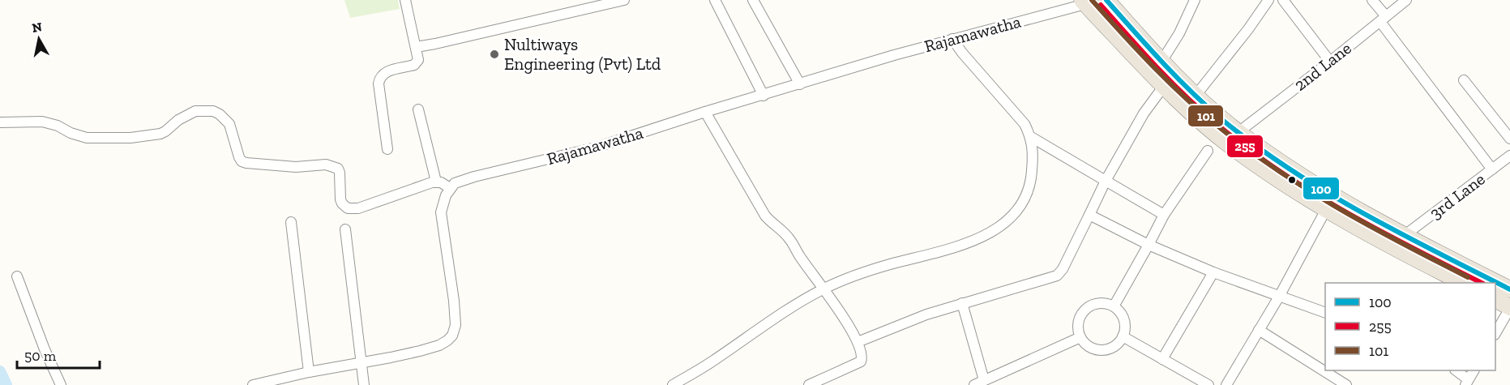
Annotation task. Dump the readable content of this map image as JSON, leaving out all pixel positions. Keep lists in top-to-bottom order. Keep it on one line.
{"streets":{"street":["Rajamawatha","2nd Lane","3rd Lane"]},"places":["Nultiways Engineering (Pvt) Ltd"],"lines":["transit line 100","transit line 101","transit line 255"],"legend":["100","255","101"],"scale_bar":"50 m","north":"top"}
